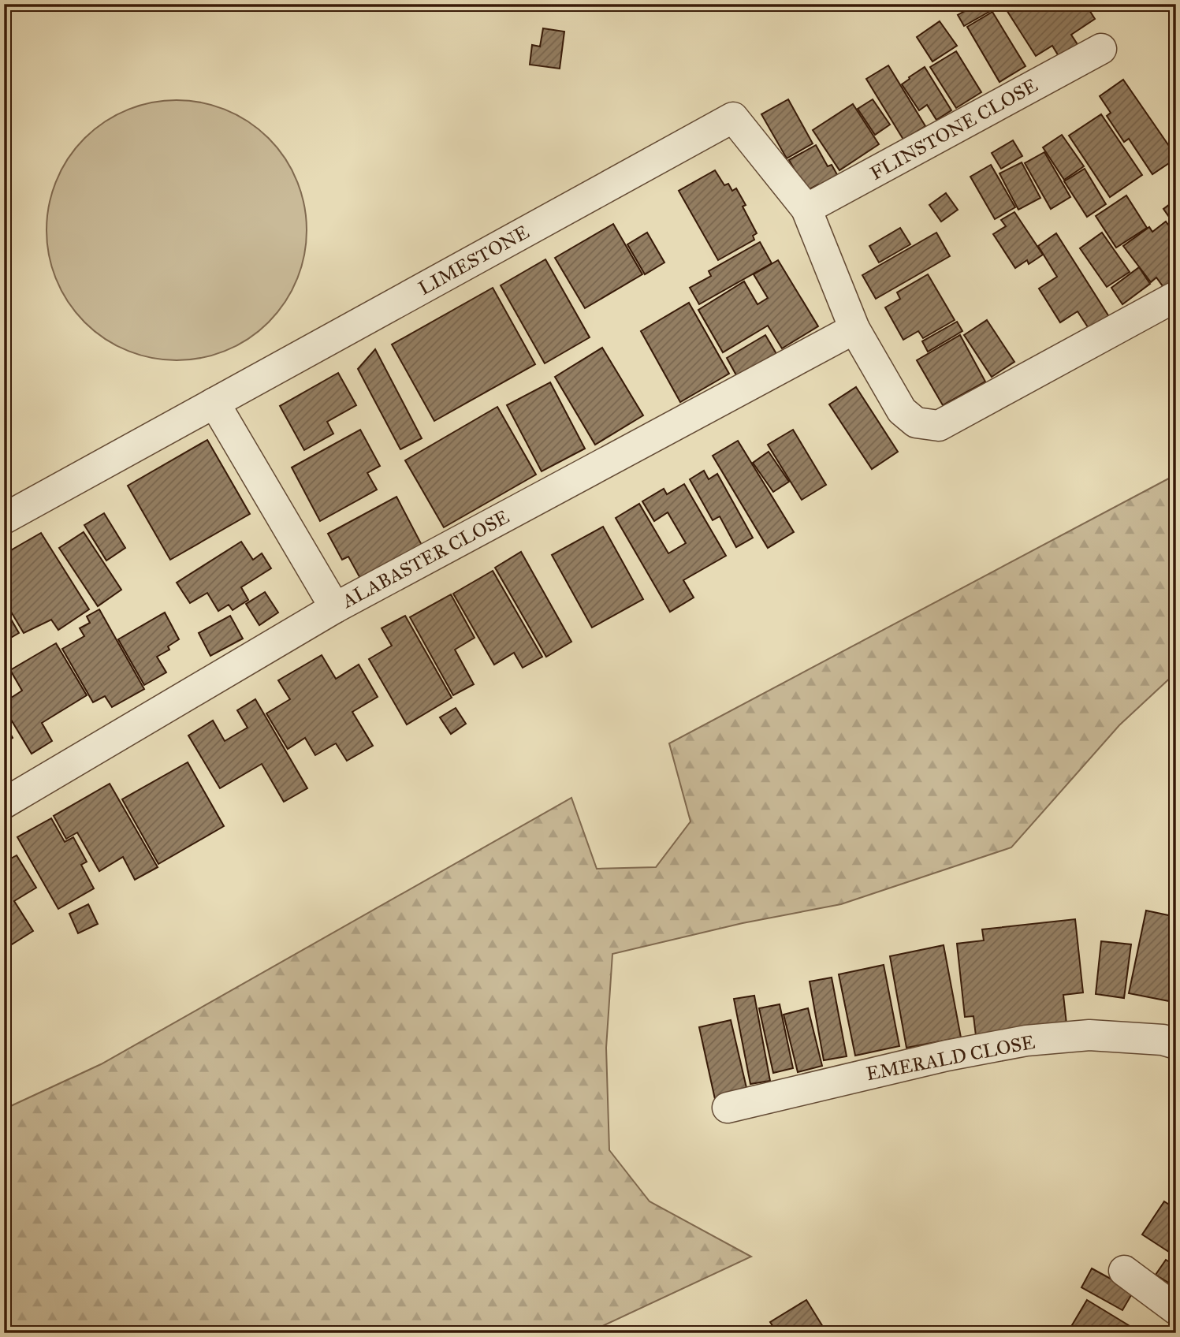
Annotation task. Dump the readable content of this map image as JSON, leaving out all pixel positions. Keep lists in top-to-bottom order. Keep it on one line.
{"streets":{"street":["FLINSTONE CLOSE","LIMESTONE","ALABASTER CLOSE","EMERALD CLOSE"]},"crossings":[["FLINSTONE CLOSE","LIMESTONE"]]}
